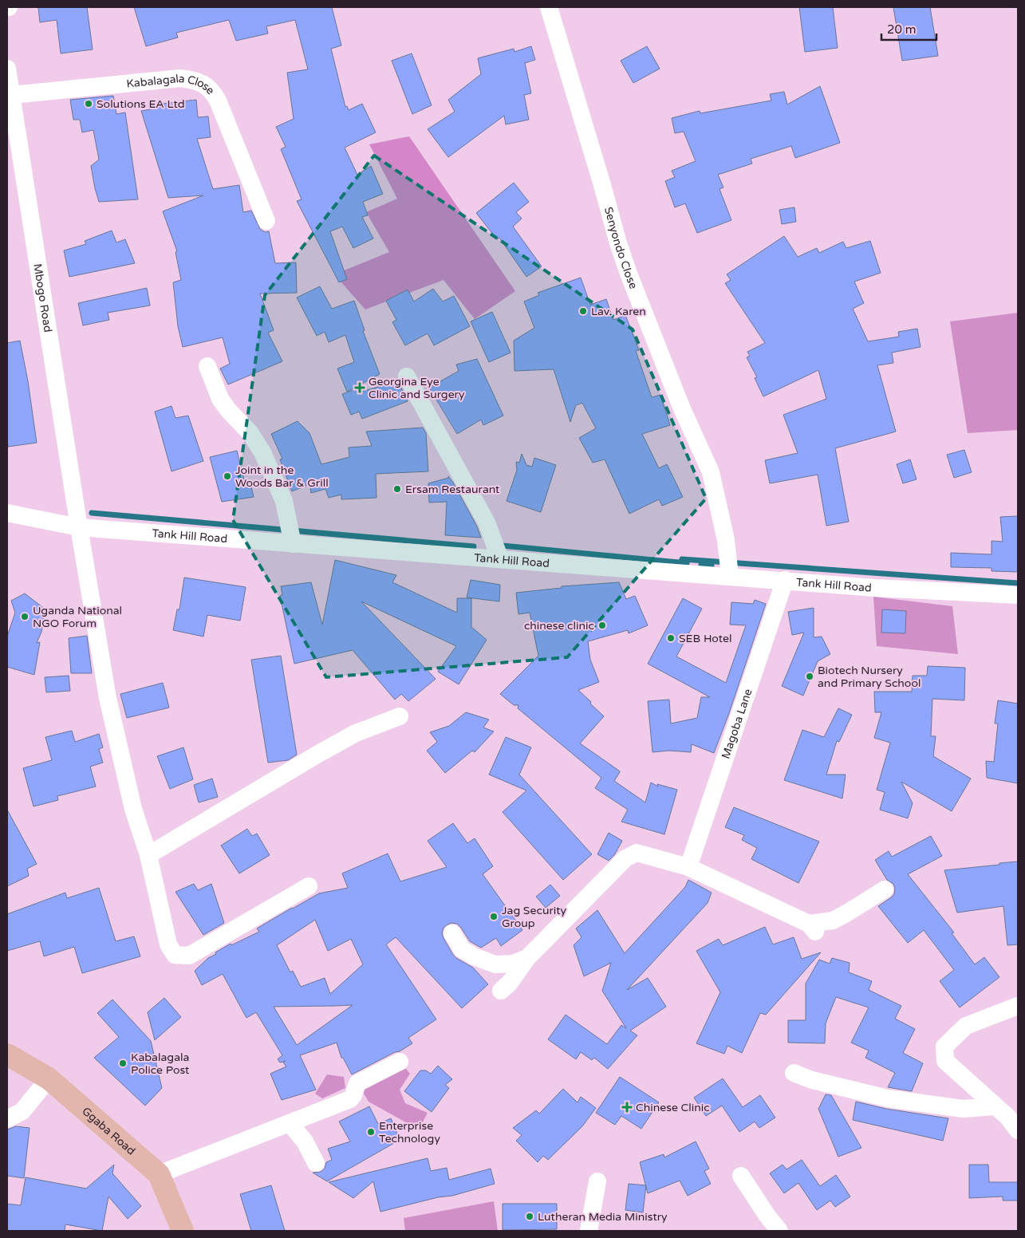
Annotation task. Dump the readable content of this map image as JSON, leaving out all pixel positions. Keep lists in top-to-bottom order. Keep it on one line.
{"streets":{"main road":["Ggaba Road"],"street":["Kabalagala Close","Senyondo Close","Mbogo Road","Tank Hill Road","Magoba Lane"]},"crossings":[["Kabalagala Close","Mbogo Road"],["Senyondo Close","Tank Hill Road"],["Mbogo Road","Tank Hill Road"],["Tank Hill Road","Magoba Lane"]],"places":{"other":["Solutions EA Ltd","Lav. Karen","Joint in the Woods Bar & Grill","Ersam Restaurant","Uganda National NGO Forum","chinese clinic","SEB Hotel","Biotech Nursery and Primary School","Jag Security Group","Kabalagala Police Post","Enterprise Technology","Lutheran Media Ministry"],"health":["Georgina Eye Clinic and Surgery","Chinese Clinic"]},"scale_bar":"20 m"}
